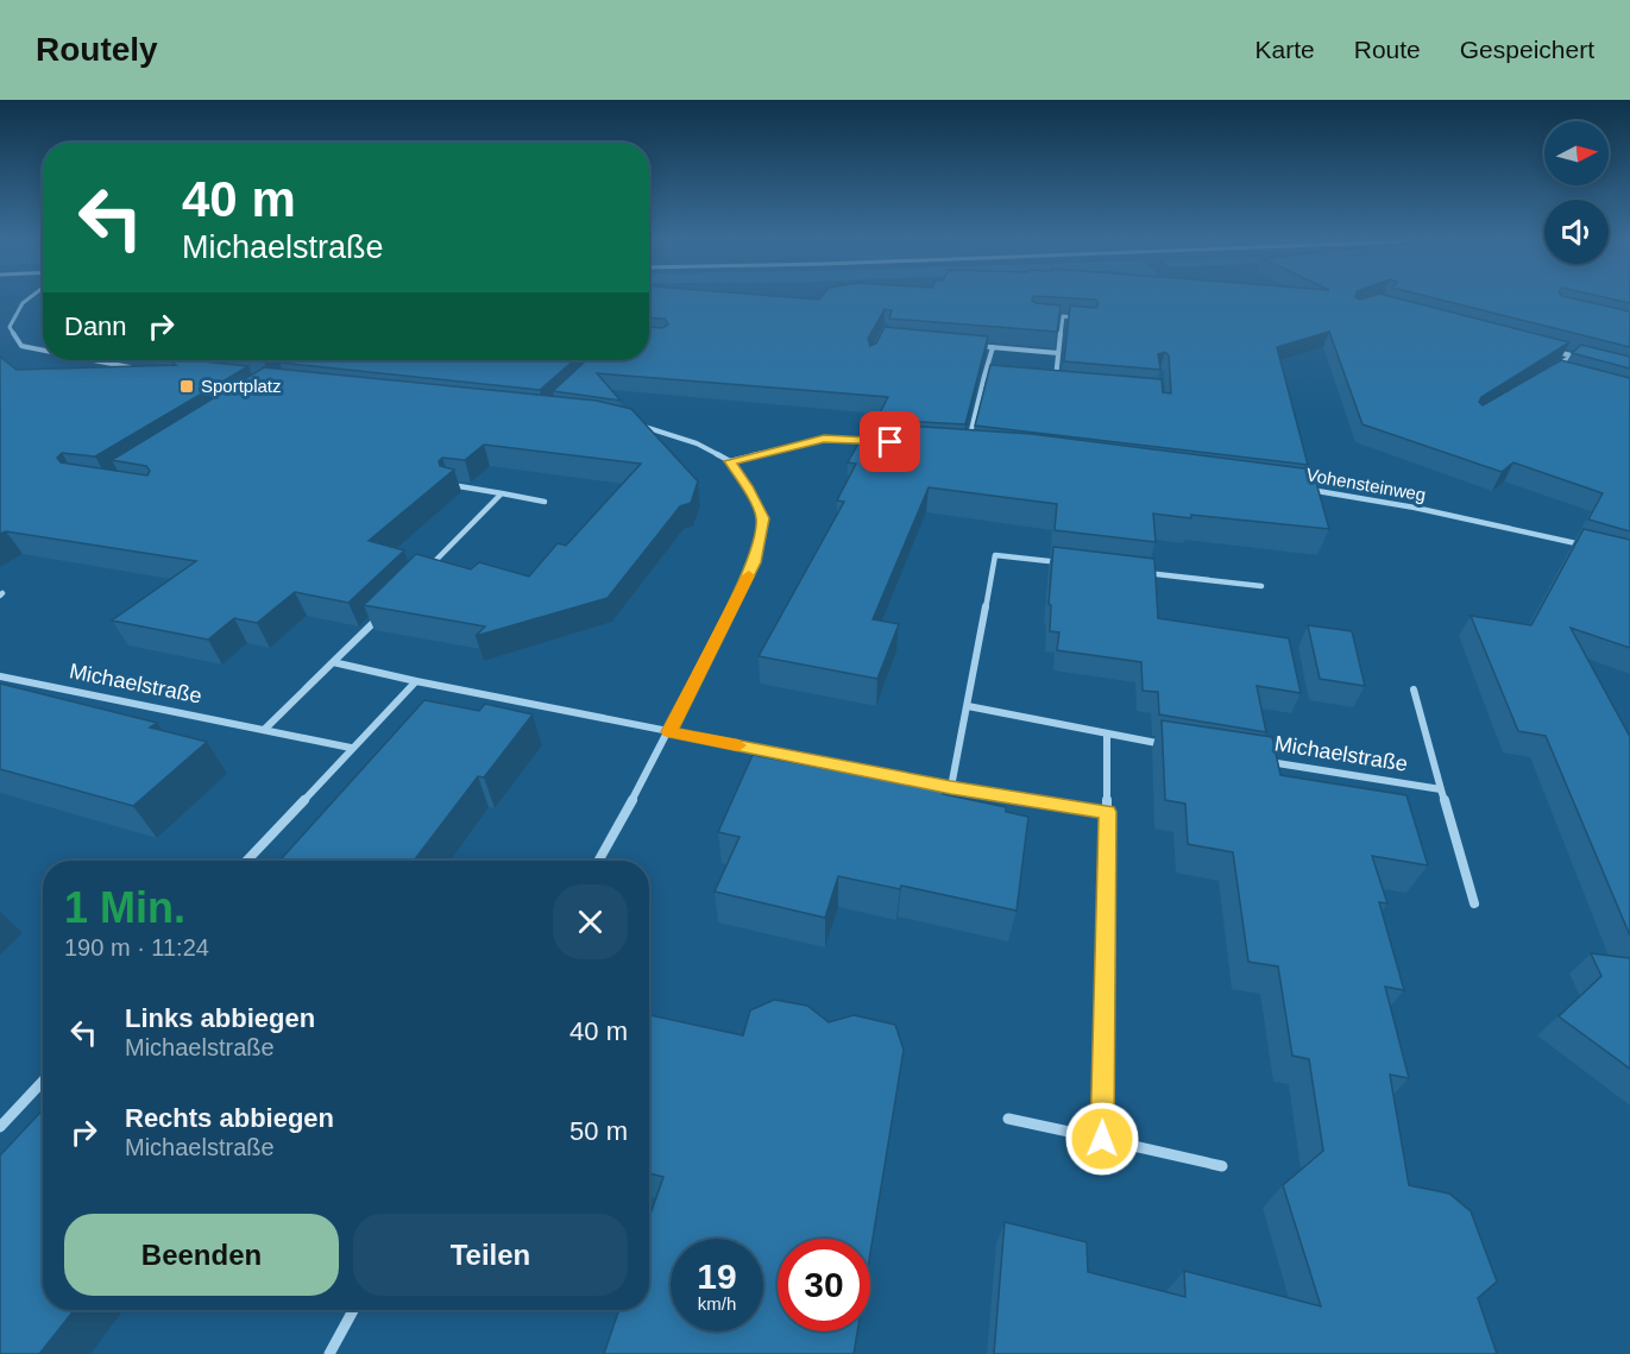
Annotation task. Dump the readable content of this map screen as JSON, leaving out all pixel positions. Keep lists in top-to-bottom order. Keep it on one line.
{"streets":{"street":["Vohensteinweg","Michaelstraße"]},"places":{"transit":["Sportplatz"]},"north":"right","page":{"header":"Routely","nav":["Karte","Route","Gespeichert"],"turn":["40 m","Michaelstraße"],"then":"Dann","heading":["1 Min.","190 m · 11:24"],"list":[{"name":"Links abbiegen","note":"Michaelstraße","value":"40 m"},{"name":"Rechts abbiegen","note":"Michaelstraße","value":"50 m"}],"buttons":["Beenden","Teilen"],"speed":"19 km/h","limit":"30"}}
